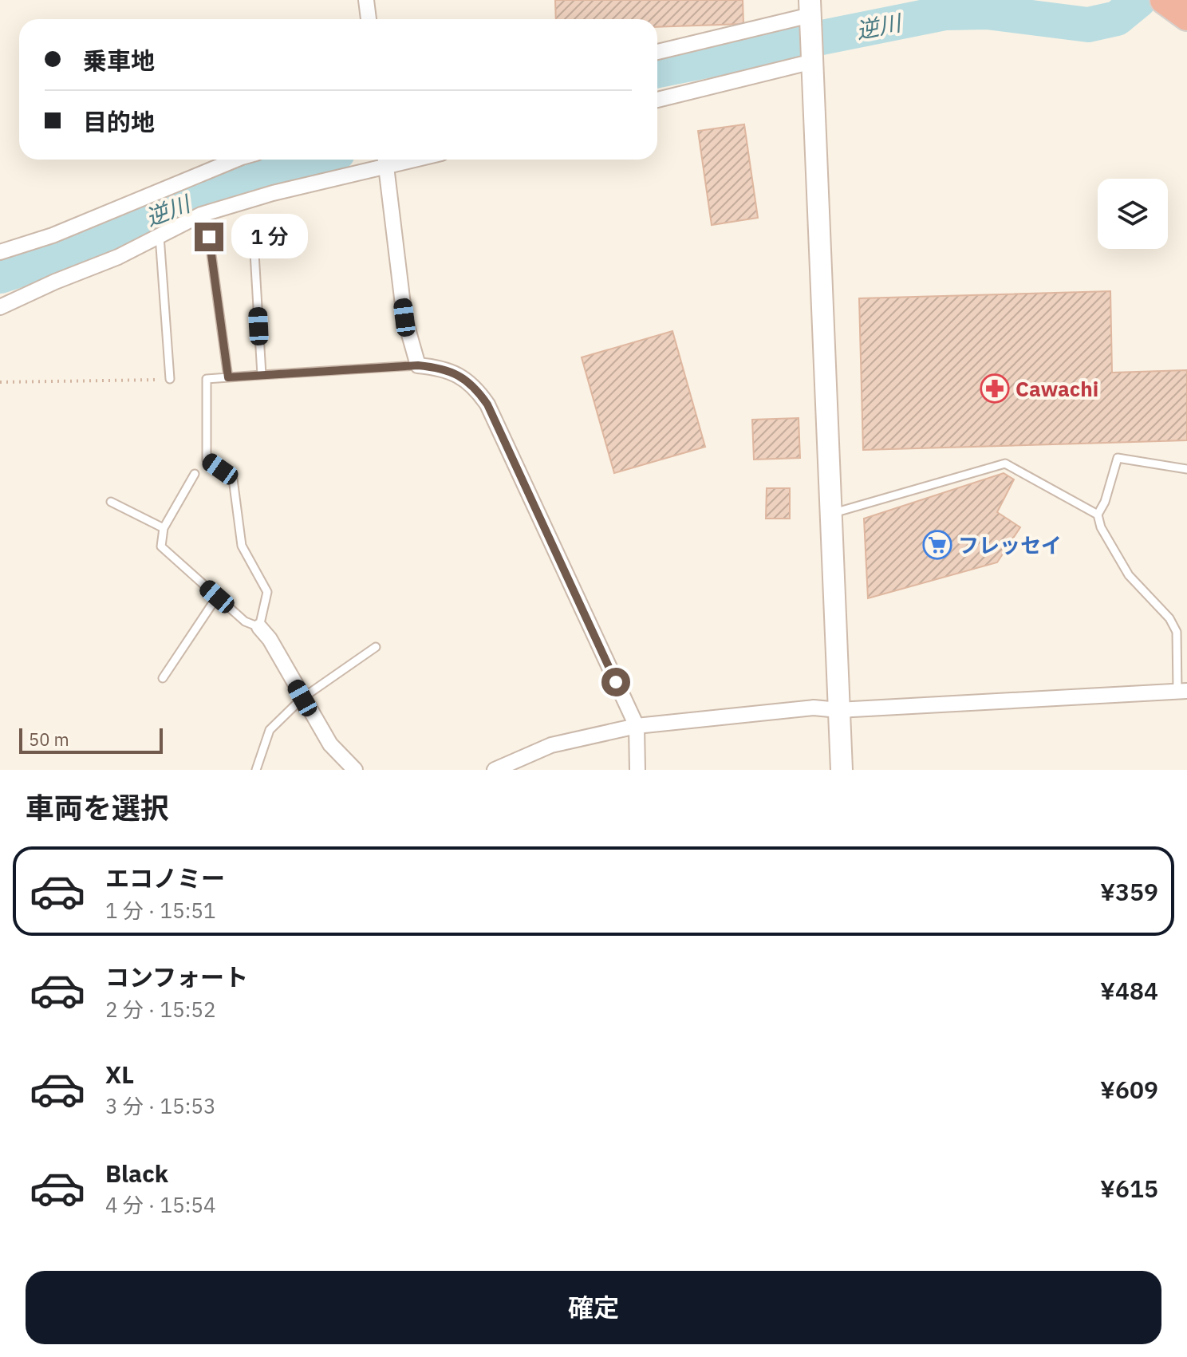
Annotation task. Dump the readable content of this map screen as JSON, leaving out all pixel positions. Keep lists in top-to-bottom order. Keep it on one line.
{"water":["逆川"],"places":{"pharmacy":["Cawachi"],"supermarket":["フレッセイ"]},"scale_bar":"50 m","page":{"banner":["乗車地","目的地"],"bubble":"1 分","scale":"50 m","heading":"車両を選択","list":[{"name":"エコノミー","note":"1 分 · 15:51","value":"¥359"},{"name":"コンフォート","note":"2 分 · 15:52","value":"¥484"},{"name":"XL","note":"3 分 · 15:53","value":"¥609"},{"name":"Black","note":"4 分 · 15:54","value":"¥615"}],"buttons":"確定"}}
